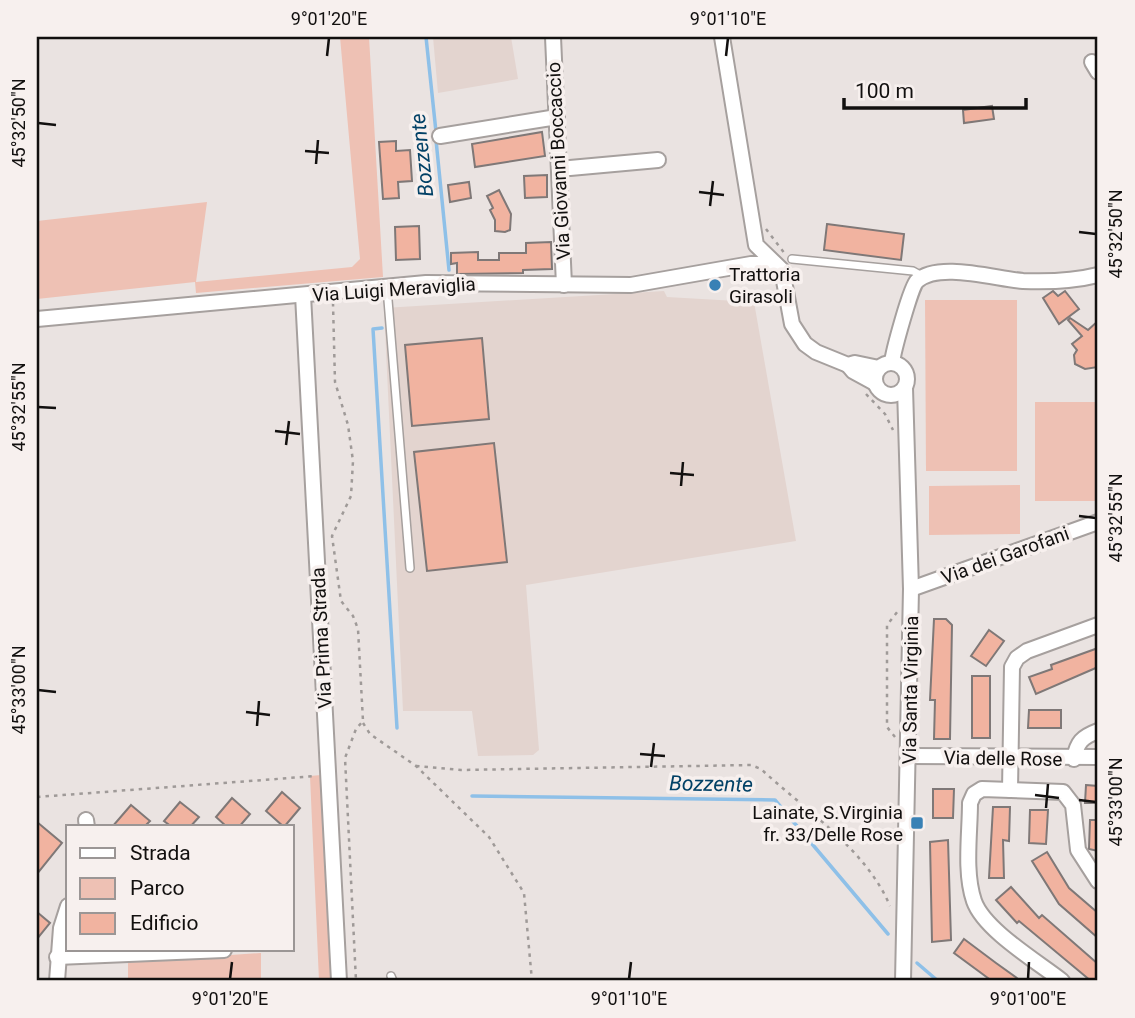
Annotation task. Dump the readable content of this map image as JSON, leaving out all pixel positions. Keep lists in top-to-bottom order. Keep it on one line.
{"streets":{"street":["Via Giovanni Boccaccio","Via Luigi Meraviglia","Via dei Garofani","Via Prima Strada","Via Santa Virginia","Via delle Rose"]},"crossings":[["Via Giovanni Boccaccio","Via Luigi Meraviglia"],["Via Luigi Meraviglia","Via Prima Strada"],["Via dei Garofani","Via Santa Virginia"],["Via Santa Virginia","Via delle Rose"]],"water":["Bozzente"],"places":{"other":["Trattoria Girasoli"],"transit":["Lainate, S.Virginia fr. 33/Delle Rose"]},"legend":["Strada","Parco","Edificio"],"scale_bar":"100 m","coordinates":["9°01'20\"E","9°01'10\"E","45°32'50\"N","45°32'55\"N","45°33'00\"N","9°01'00\"E"]}
